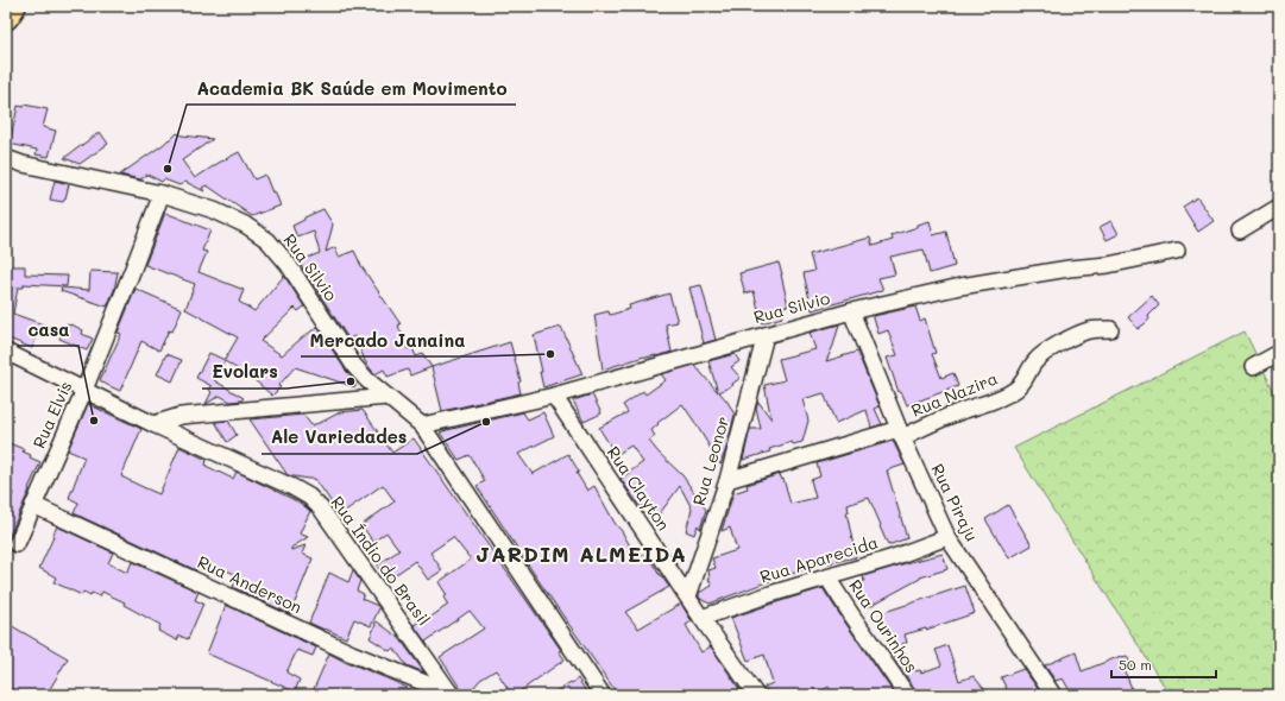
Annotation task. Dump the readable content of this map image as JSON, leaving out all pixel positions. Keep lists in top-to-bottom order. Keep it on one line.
{"streets":{"street":["Rua Silvio","Rua Nazira","Rua Elvis","Rua Leonor","Rua Clayton","Rua Piraju","Rua Aparecida","Rua Índio do Brasil","Rua Anderson","Rua Ourinhos"]},"crossings":[["Rua Silvio","Rua Elvis"],["Rua Silvio","Rua Leonor"],["Rua Silvio","Rua Clayton"],["Rua Silvio","Rua Piraju"],["Rua Nazira","Rua Leonor"],["Rua Nazira","Rua Piraju"],["Rua Elvis","Rua Índio do Brasil"],["Rua Elvis","Rua Anderson"],["Rua Leonor","Rua Clayton"],["Rua Clayton","Rua Aparecida"],["Rua Piraju","Rua Aparecida"],["Rua Aparecida","Rua Ourinhos"],["Rua Índio do Brasil","Rua Anderson"]],"districts":["JARDIM ALMEIDA"],"places":["Academia BK Saúde em Movimento","Mercado Janaina","Evolars","casa","Ale Variedades"],"scale_bar":"50 m"}
